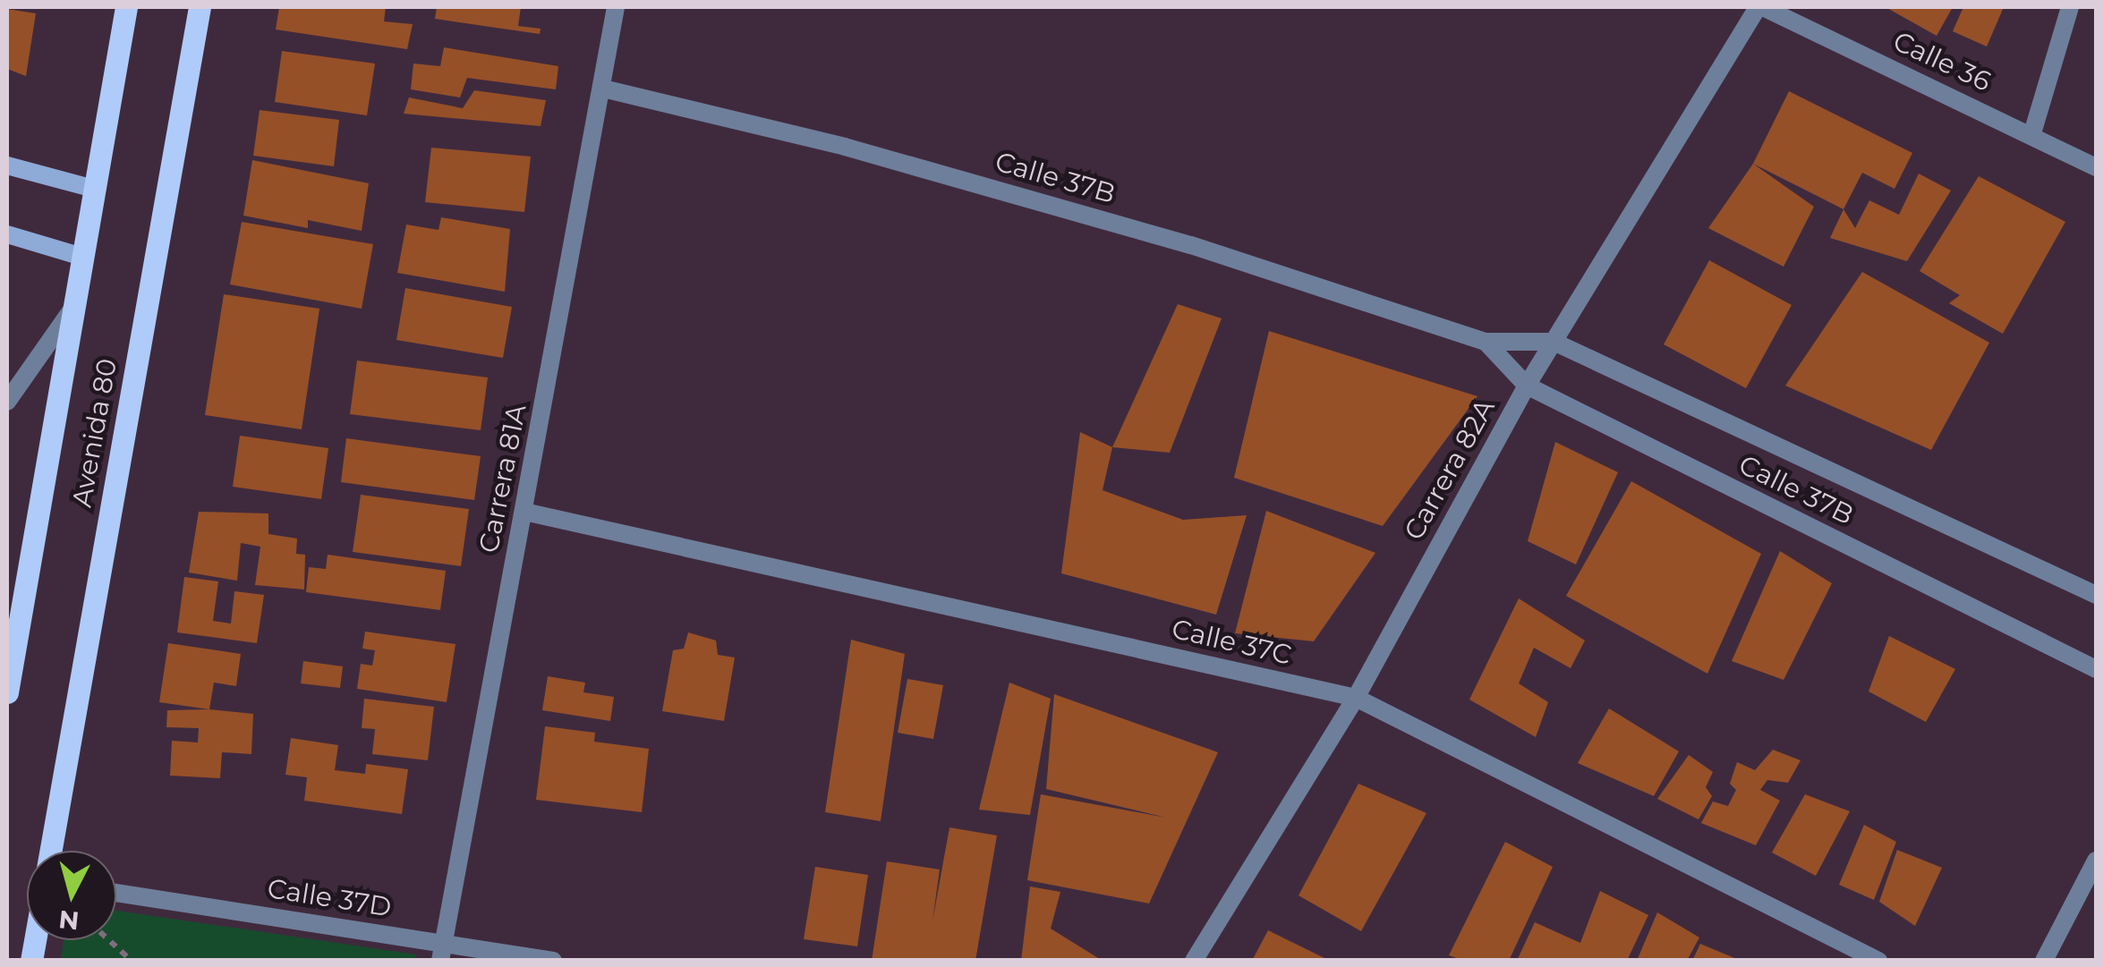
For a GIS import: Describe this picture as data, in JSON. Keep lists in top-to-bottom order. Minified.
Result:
{"streets":{"main road":["Avenida 80"],"street":["Calle 36","Calle 37B","Carrera 82A","Carrera 81A","Calle 37C","Calle 37D"]},"crossings":[["Calle 36","Carrera 82A"],["Calle 37B","Carrera 82A"],["Calle 37B","Carrera 81A"],["Carrera 82A","Calle 37C"],["Carrera 81A","Calle 37C"],["Carrera 81A","Calle 37D"]],"north":"bottom"}
